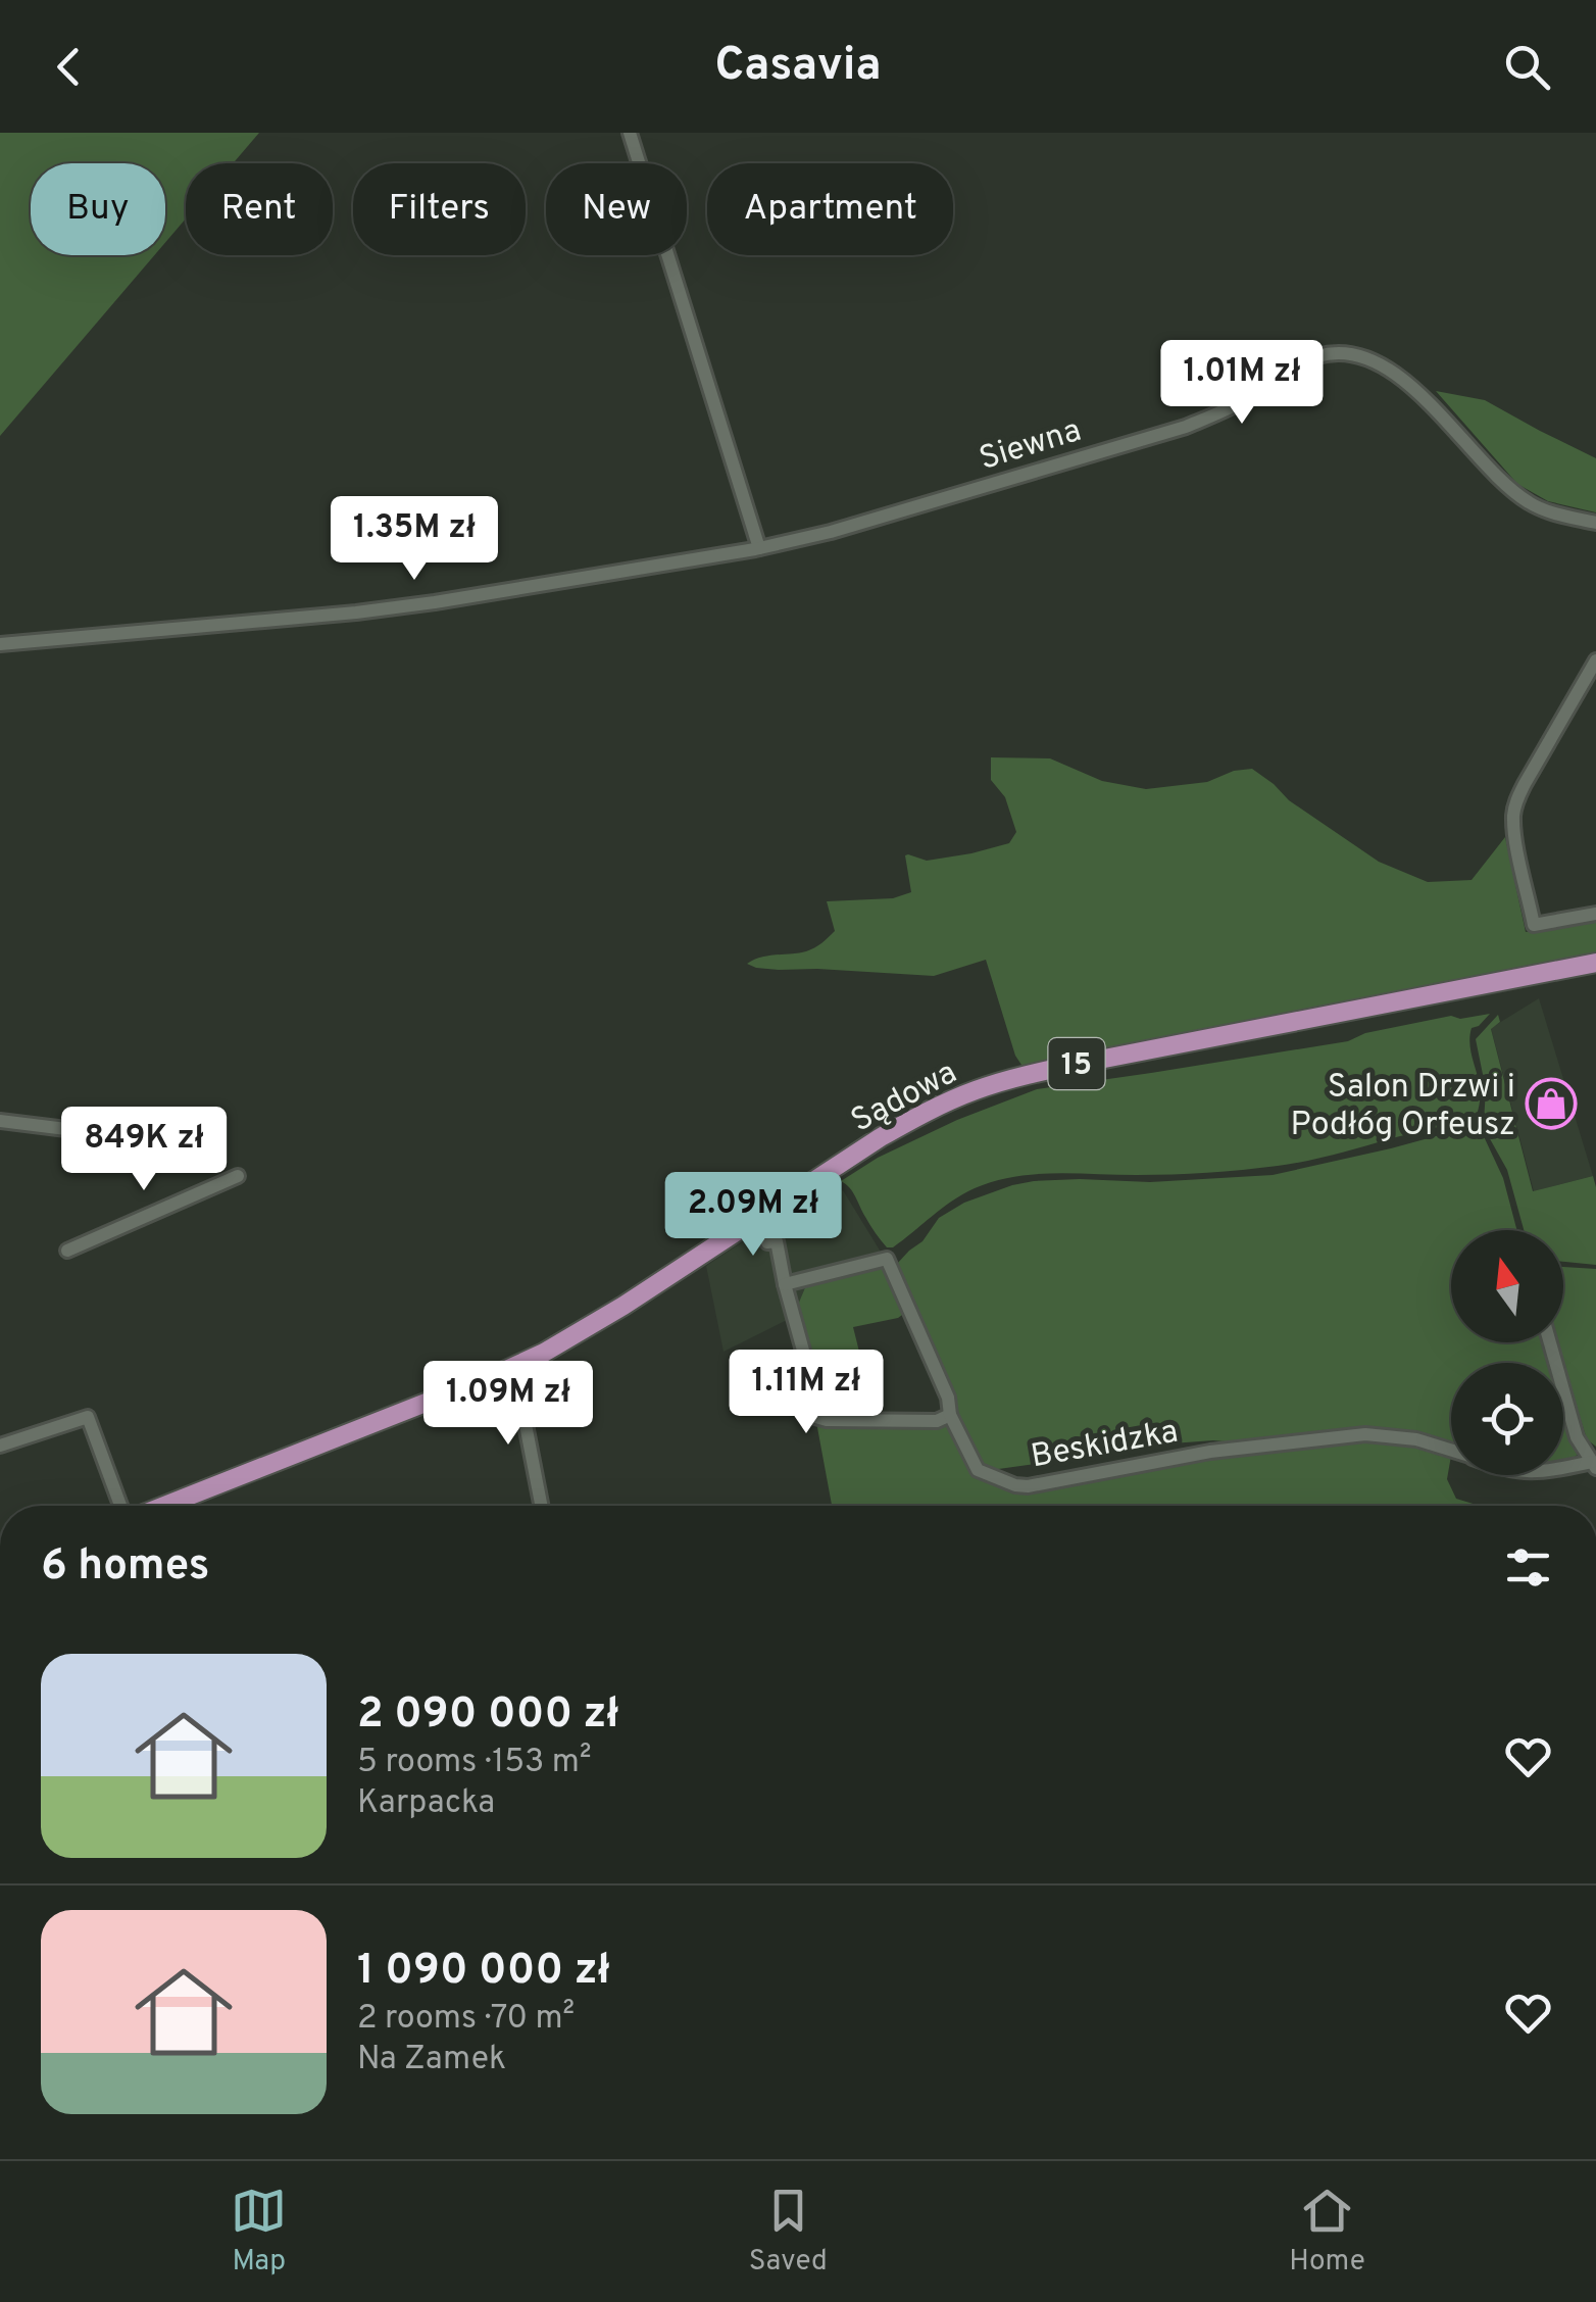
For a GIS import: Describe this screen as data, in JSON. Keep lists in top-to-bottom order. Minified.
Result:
{"streets":{"main road":["15","Sądowa"],"street":["Siewna","Beskidzka"]},"places":{"shop":["Salon Drzwi i Podłóg Orfeusz"]},"north":"top","page":{"header":"Casavia","chip":["Buy","Rent","Filters","New","Apartment"],"price":["1.01M zł","1.35M zł","849K zł","2.09M zł","1.11M zł","1.09M zł"],"heading":"6 homes","list":[{"name":"2 090 000 zł","note":"5 rooms · 153 m² · Karpacka"},{"name":"1 090 000 zł","note":"2 rooms · 70 m² · Na Zamek"}],"tabs":["Map","Saved","Home"]}}
